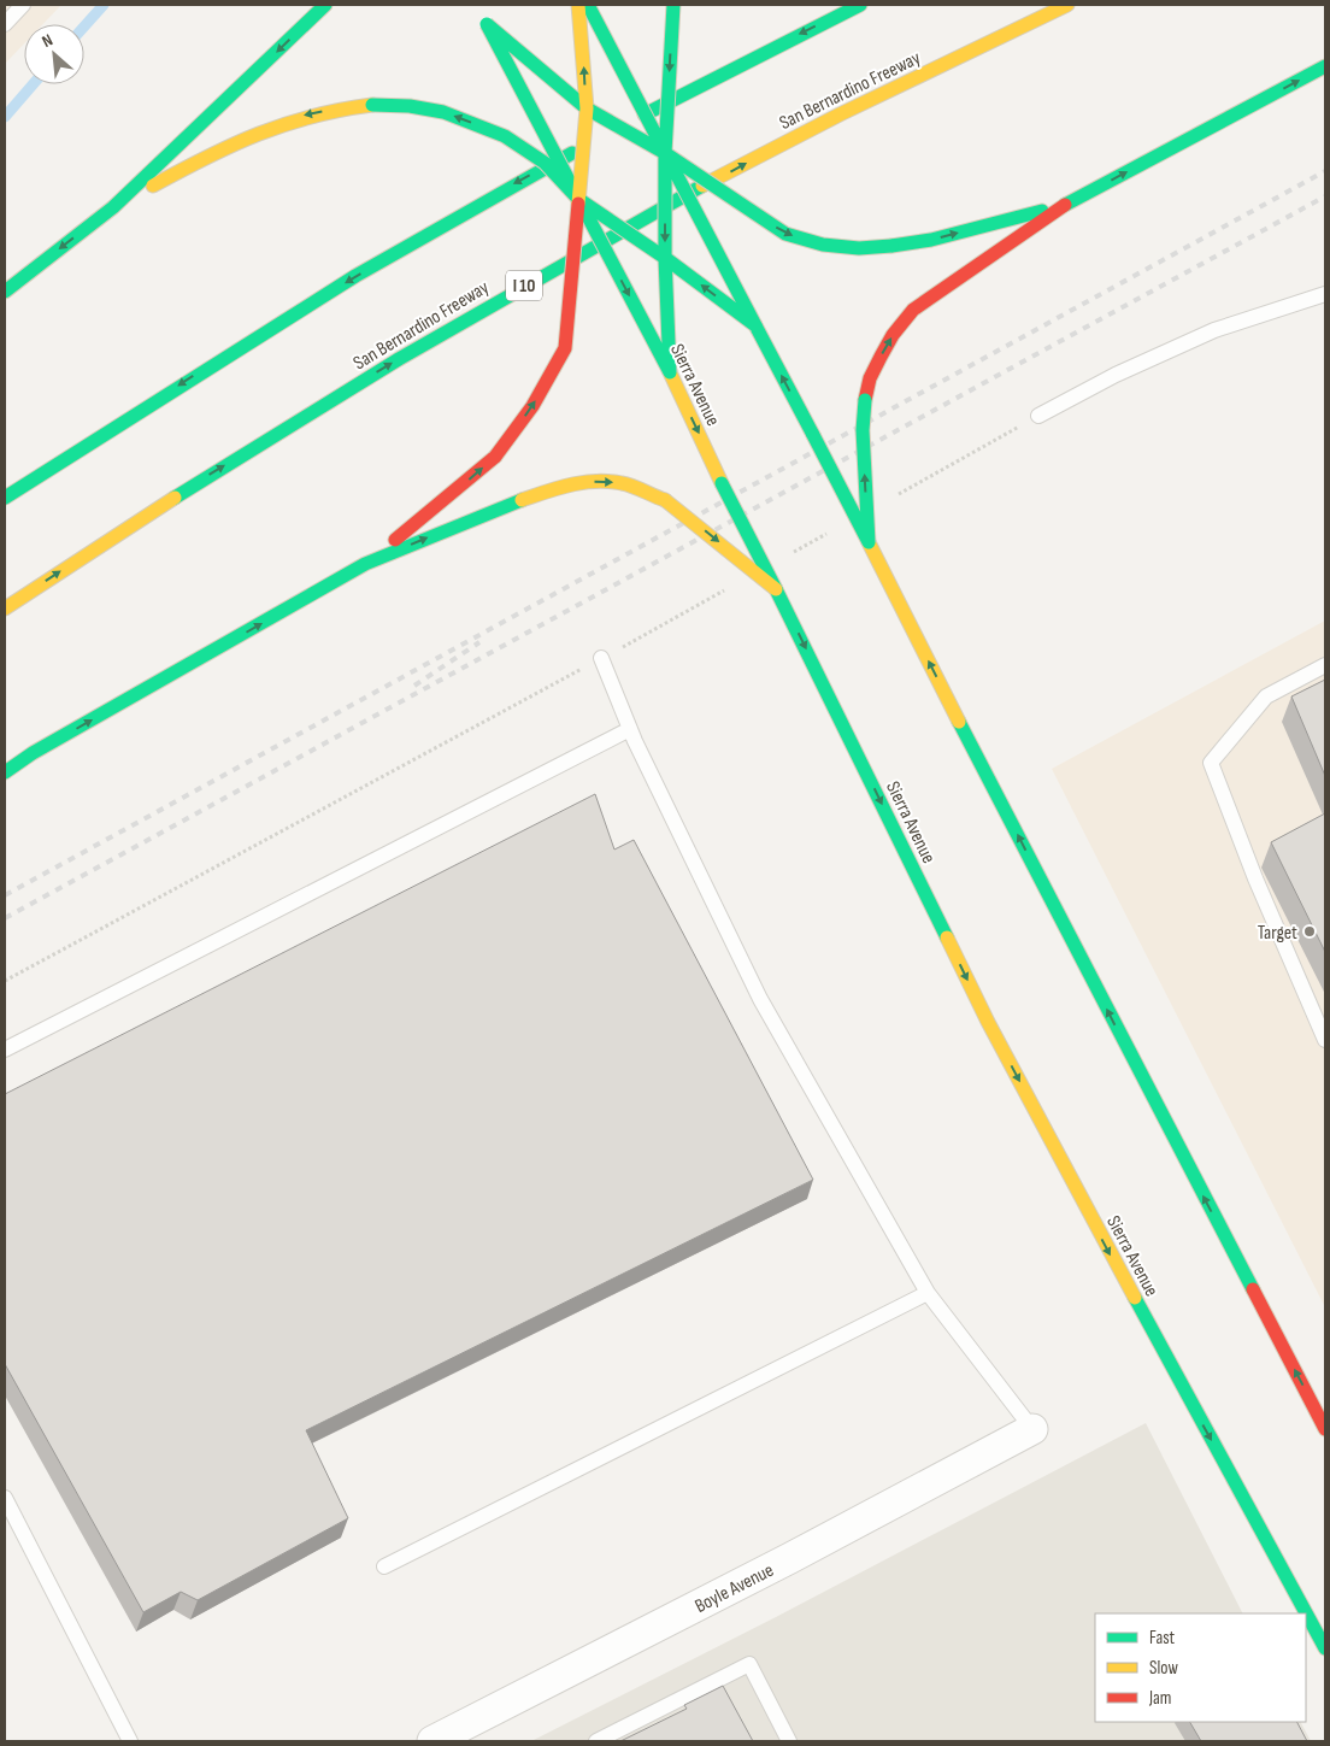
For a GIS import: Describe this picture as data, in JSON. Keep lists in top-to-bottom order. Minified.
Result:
{"streets":{"main road":["San Bernardino Freeway","I 10","Sierra Avenue"],"street":["Boyle Avenue"]},"places":["Target"],"legend":["Fast","Slow","Jam"],"north":"top left"}
